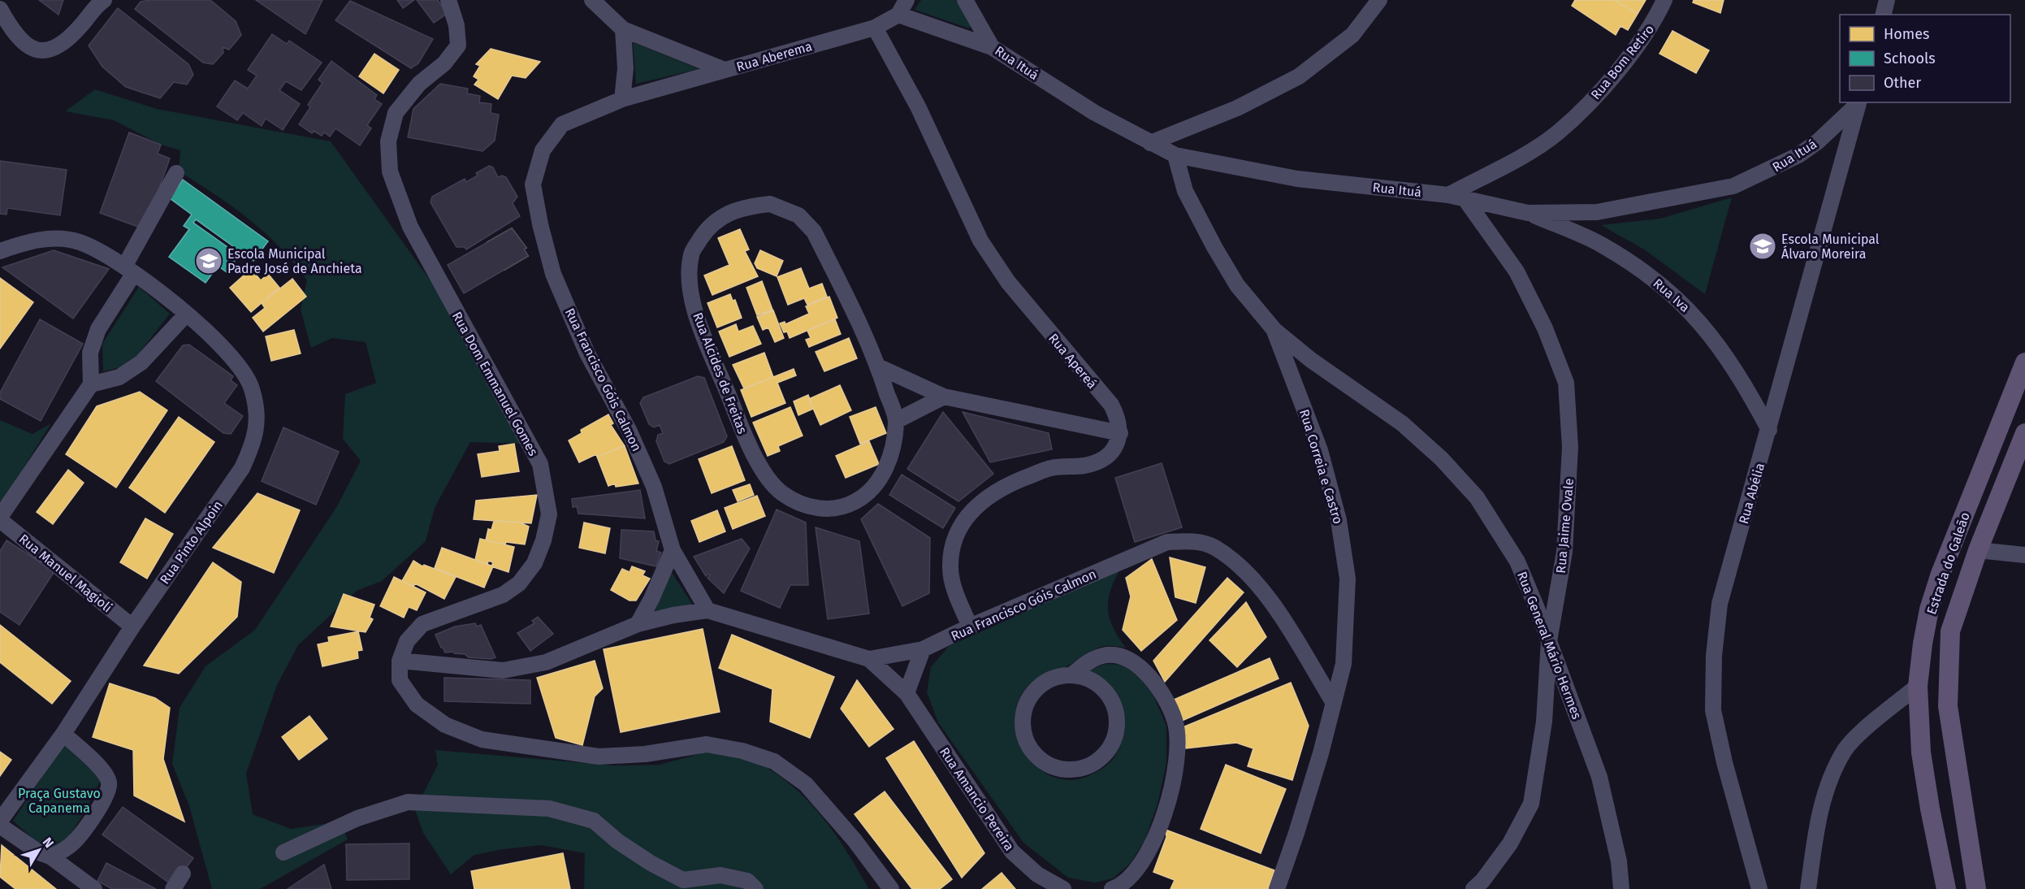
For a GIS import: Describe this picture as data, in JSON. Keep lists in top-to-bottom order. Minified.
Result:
{"streets":{"main road":["Estrada do Galeão"],"street":["Rua Aberema","Rua Bom Retiro","Rua Ituá","Rua Iva","Rua Apereá","Rua Alcides de Freitas","Rua Francisco Góis Calmon","Rua Dom Emmanuel Gomes","Rua Correia e Castro","Rua Abélia","Rua Jaime Ovale","Rua Pinto Alpoin","Rua Manuel Magioli","Rua General Mário Hermes","Rua Amancio Pereira"]},"crossings":[["Rua Aberema","Rua Apereá"],["Rua Aberema","Rua Francisco Góis Calmon"],["Rua Bom Retiro","Rua Ituá"],["Rua Ituá","Rua Iva"],["Rua Ituá","Rua Correia e Castro"],["Rua Ituá","Rua Abélia"],["Rua Ituá","Rua Jaime Ovale"],["Rua Iva","Rua Abélia"],["Rua Francisco Góis Calmon","Rua Correia e Castro"],["Rua Francisco Góis Calmon","Rua Amancio Pereira"],["Rua Correia e Castro","Rua General Mário Hermes"],["Rua Jaime Ovale","Rua General Mário Hermes"],["Rua Pinto Alpoin","Rua Manuel Magioli"]],"parks":["Praça Gustavo Capanema"],"places":{"school or university":["Escola Municipal Álvaro Moreira","Escola Municipal Padre José de Anchieta"]},"legend":["Homes","Schools","Other"],"north":"top right"}
